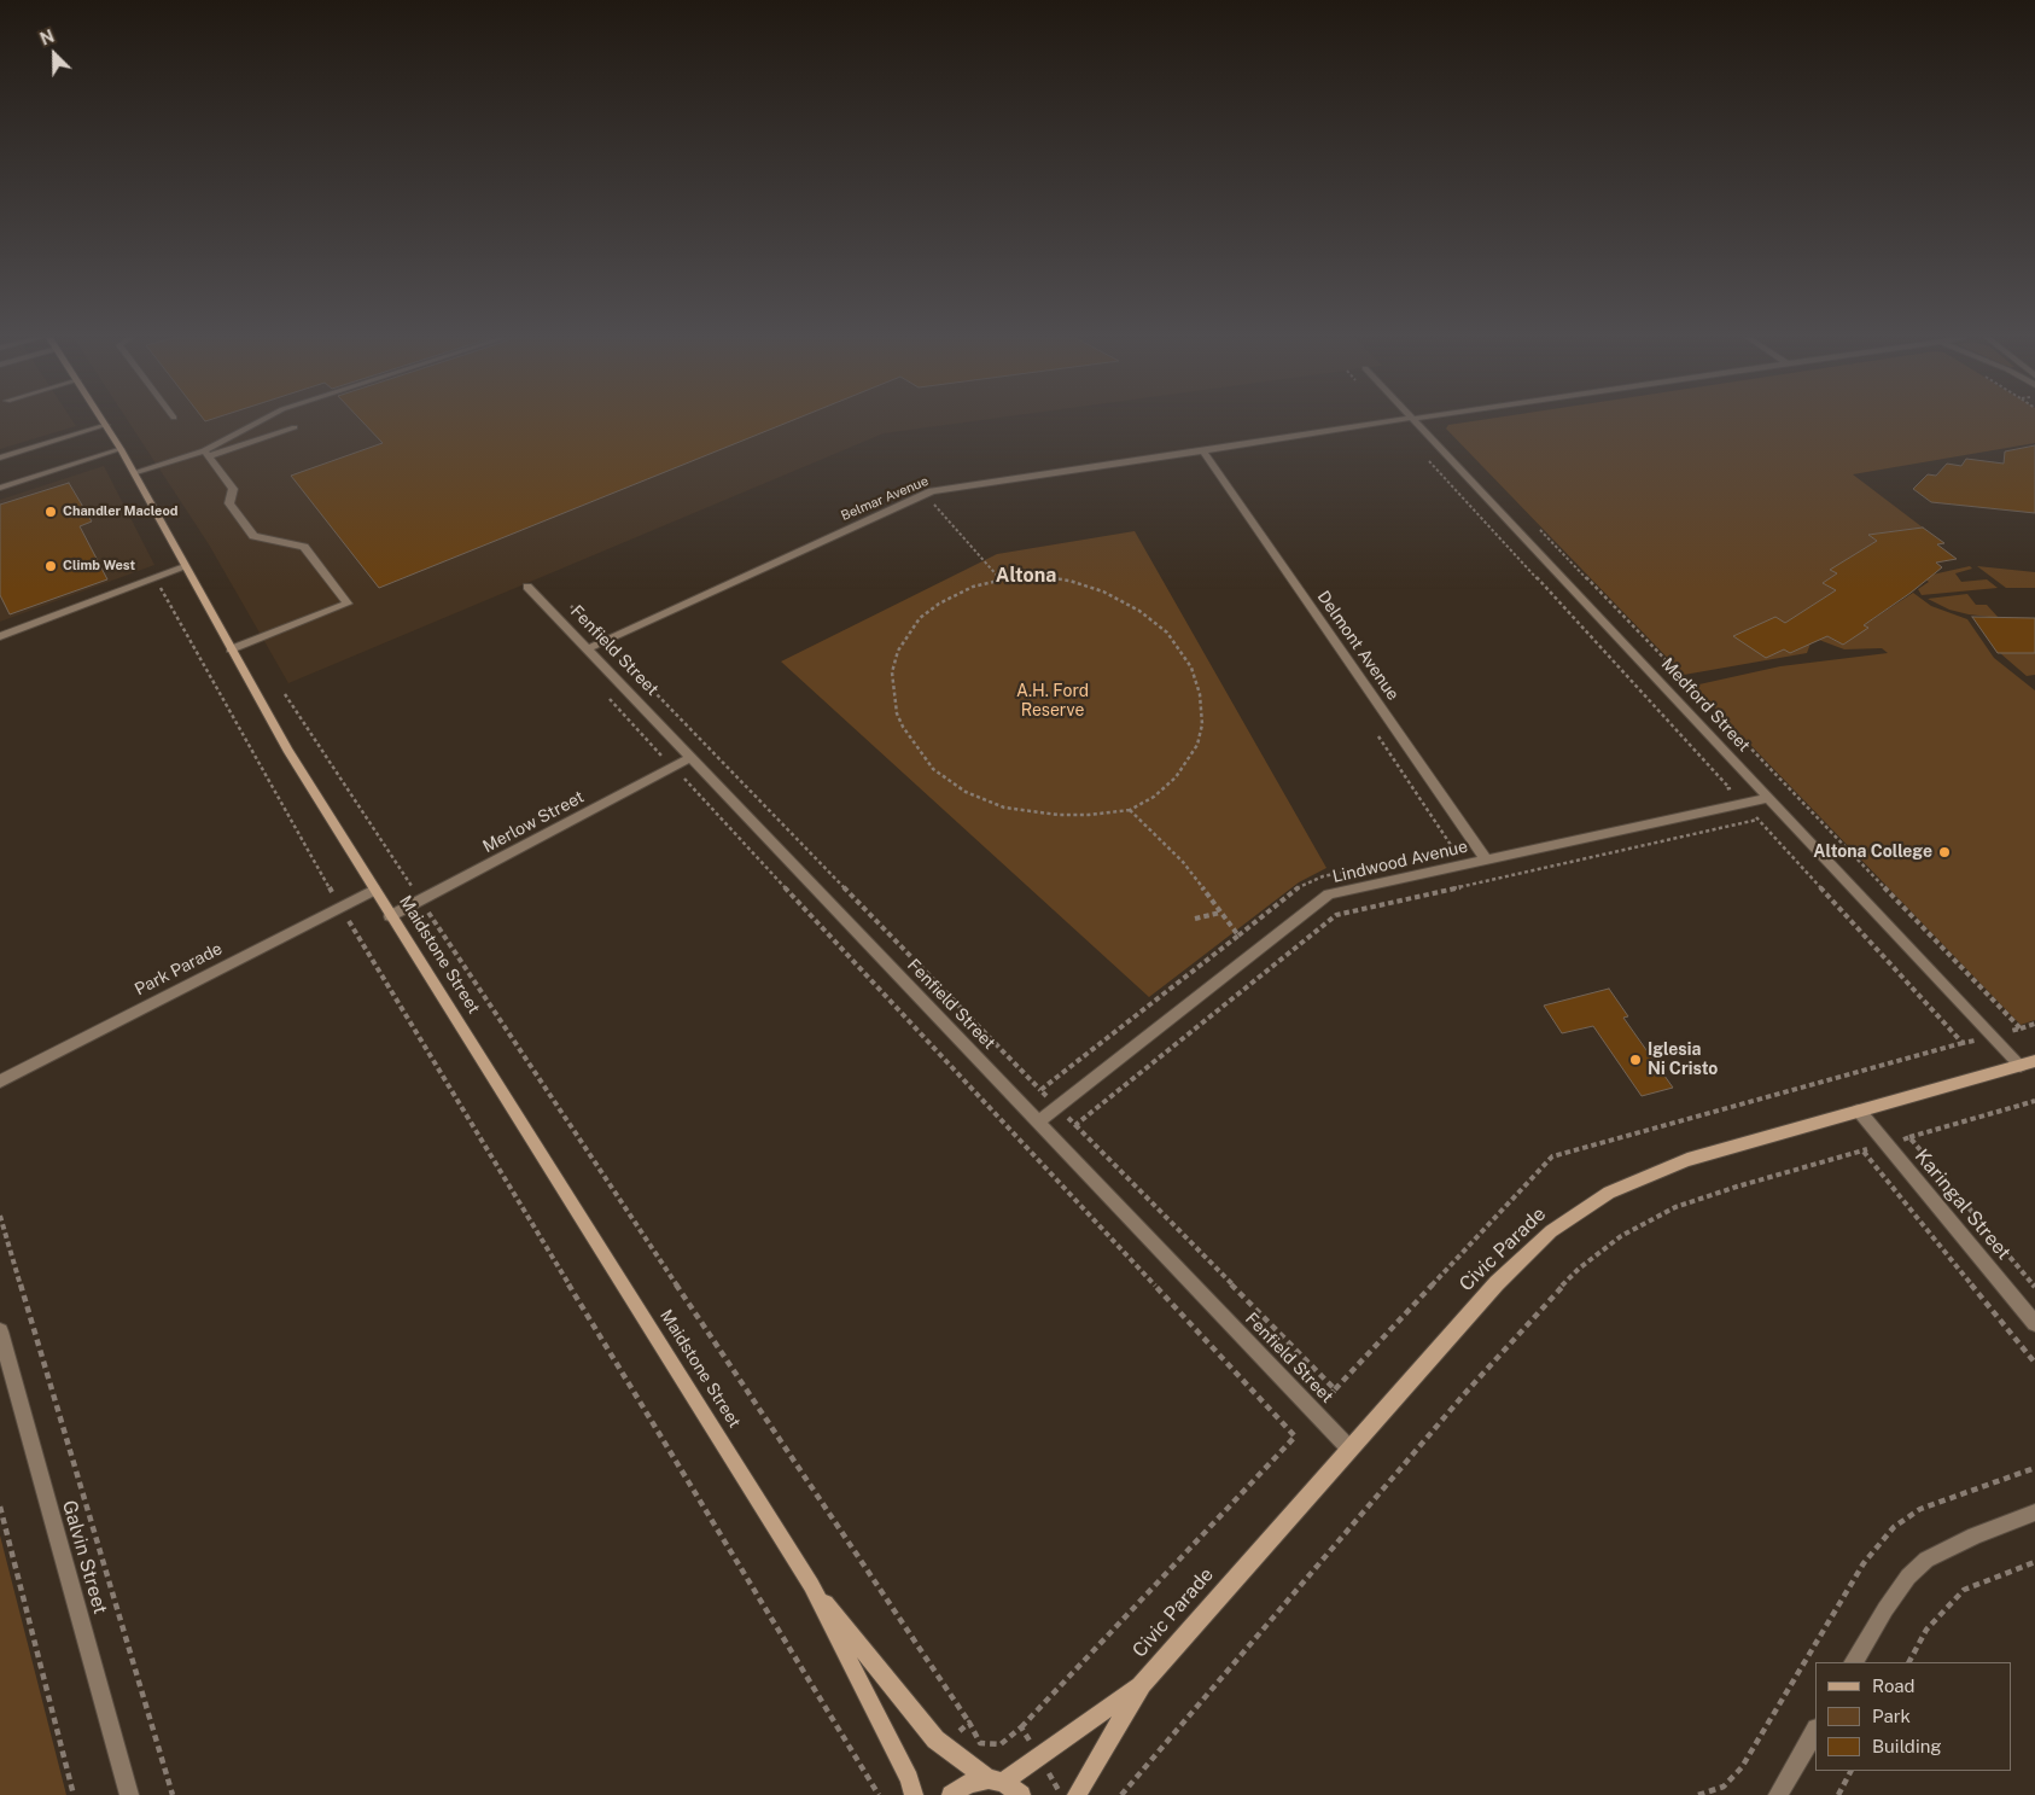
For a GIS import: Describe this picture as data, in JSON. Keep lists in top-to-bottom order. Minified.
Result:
{"streets":{"main road":["Maidstone Street","Civic Parade"],"street":["Belmar Avenue","Delmont Avenue","Fenfield Street","Medford Street","Merlow Street","Lindwood Avenue","Park Parade","Karingal Street","Galvin Street"]},"crossings":[["Belmar Avenue","Delmont Avenue"],["Belmar Avenue","Fenfield Street"],["Delmont Avenue","Lindwood Avenue"],["Fenfield Street","Merlow Street"],["Fenfield Street","Lindwood Avenue"],["Fenfield Street","Civic Parade"],["Medford Street","Lindwood Avenue"],["Medford Street","Civic Parade"],["Merlow Street","Maidstone Street"],["Maidstone Street","Park Parade"],["Maidstone Street","Civic Parade"],["Karingal Street","Civic Parade"]],"districts":["Altona"],"parks":["A.H. Ford Reserve"],"places":["Chandler Macleod","Climb West","Altona College","Iglesia Ni Cristo"],"legend":["Road","Park","Building"],"north":"top left"}
